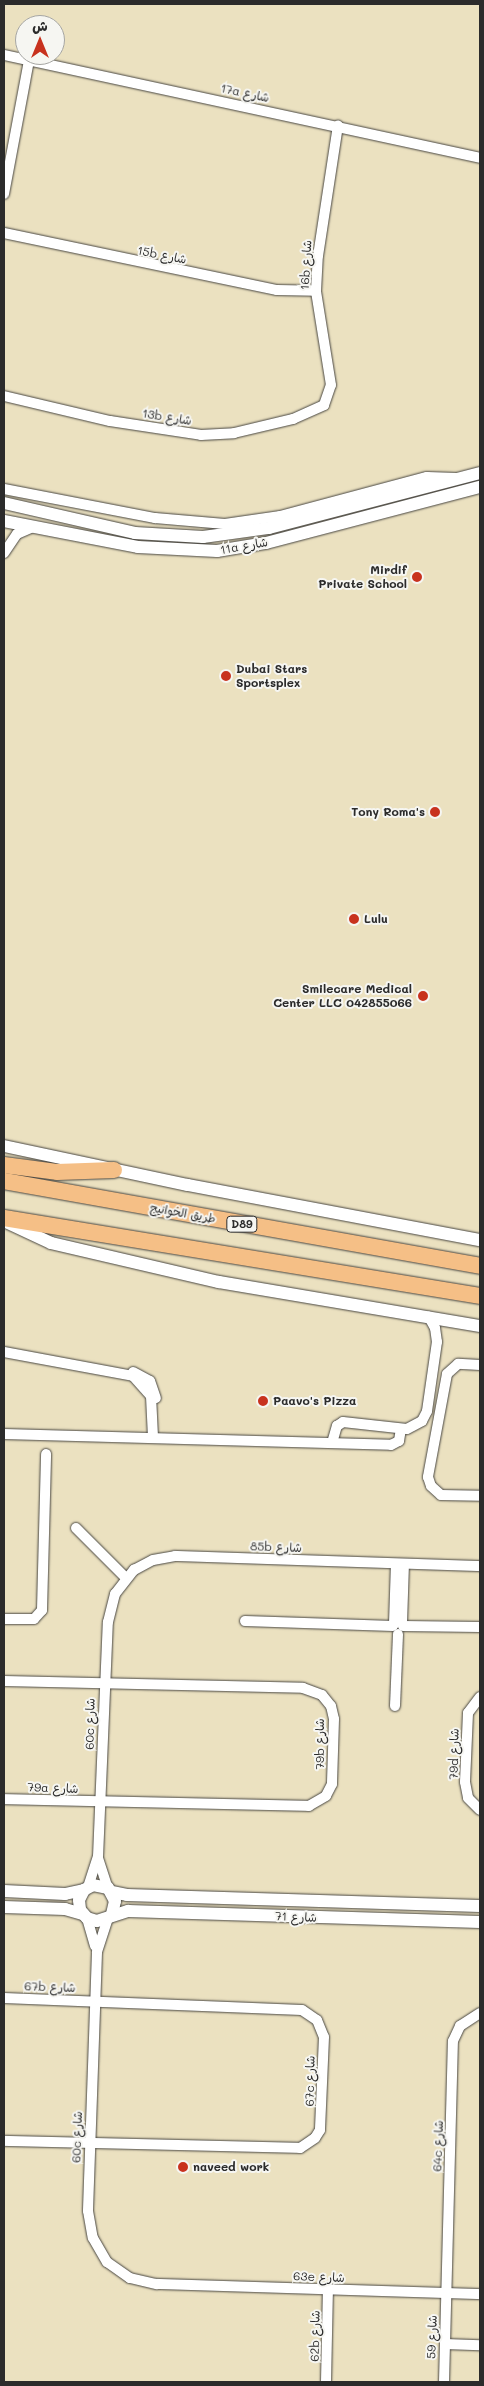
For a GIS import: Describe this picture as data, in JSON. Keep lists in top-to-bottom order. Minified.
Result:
{"streets":{"highway":["طريق الخوانيج","D89"],"street":["17a شارع","15b شارع","16b شارع","13b شارع","11a شارع","85b شارع","60c شارع","79b شارع","79d شارع","79a شارع","شارع 71","67b شارع","67c شارع","64c شارع","63e شارع","62b شارع","شارع 59"]},"crossings":[["17a شارع","16b شارع"],["15b شارع","16b شارع"],["16b شارع","13b شارع"],["85b شارع","60c شارع"],["60c شارع","79b شارع"],["60c شارع","79a شارع"],["60c شارع","شارع 71"],["60c شارع","67b شارع"],["60c شارع","67c شارع"],["60c شارع","63e شارع"],["79b شارع","79a شارع"],["67b شارع","67c شارع"],["64c شارع","63e شارع"],["64c شارع","شارع 59"],["63e شارع","62b شارع"],["63e شارع","شارع 59"]],"places":["Mirdif Private School","Dubai Stars Sportsplex","Tony Roma's","Lulu","Smilecare Medical Center LLC 042855066","Paavo's Pizza","naveed work"],"north":"top"}
